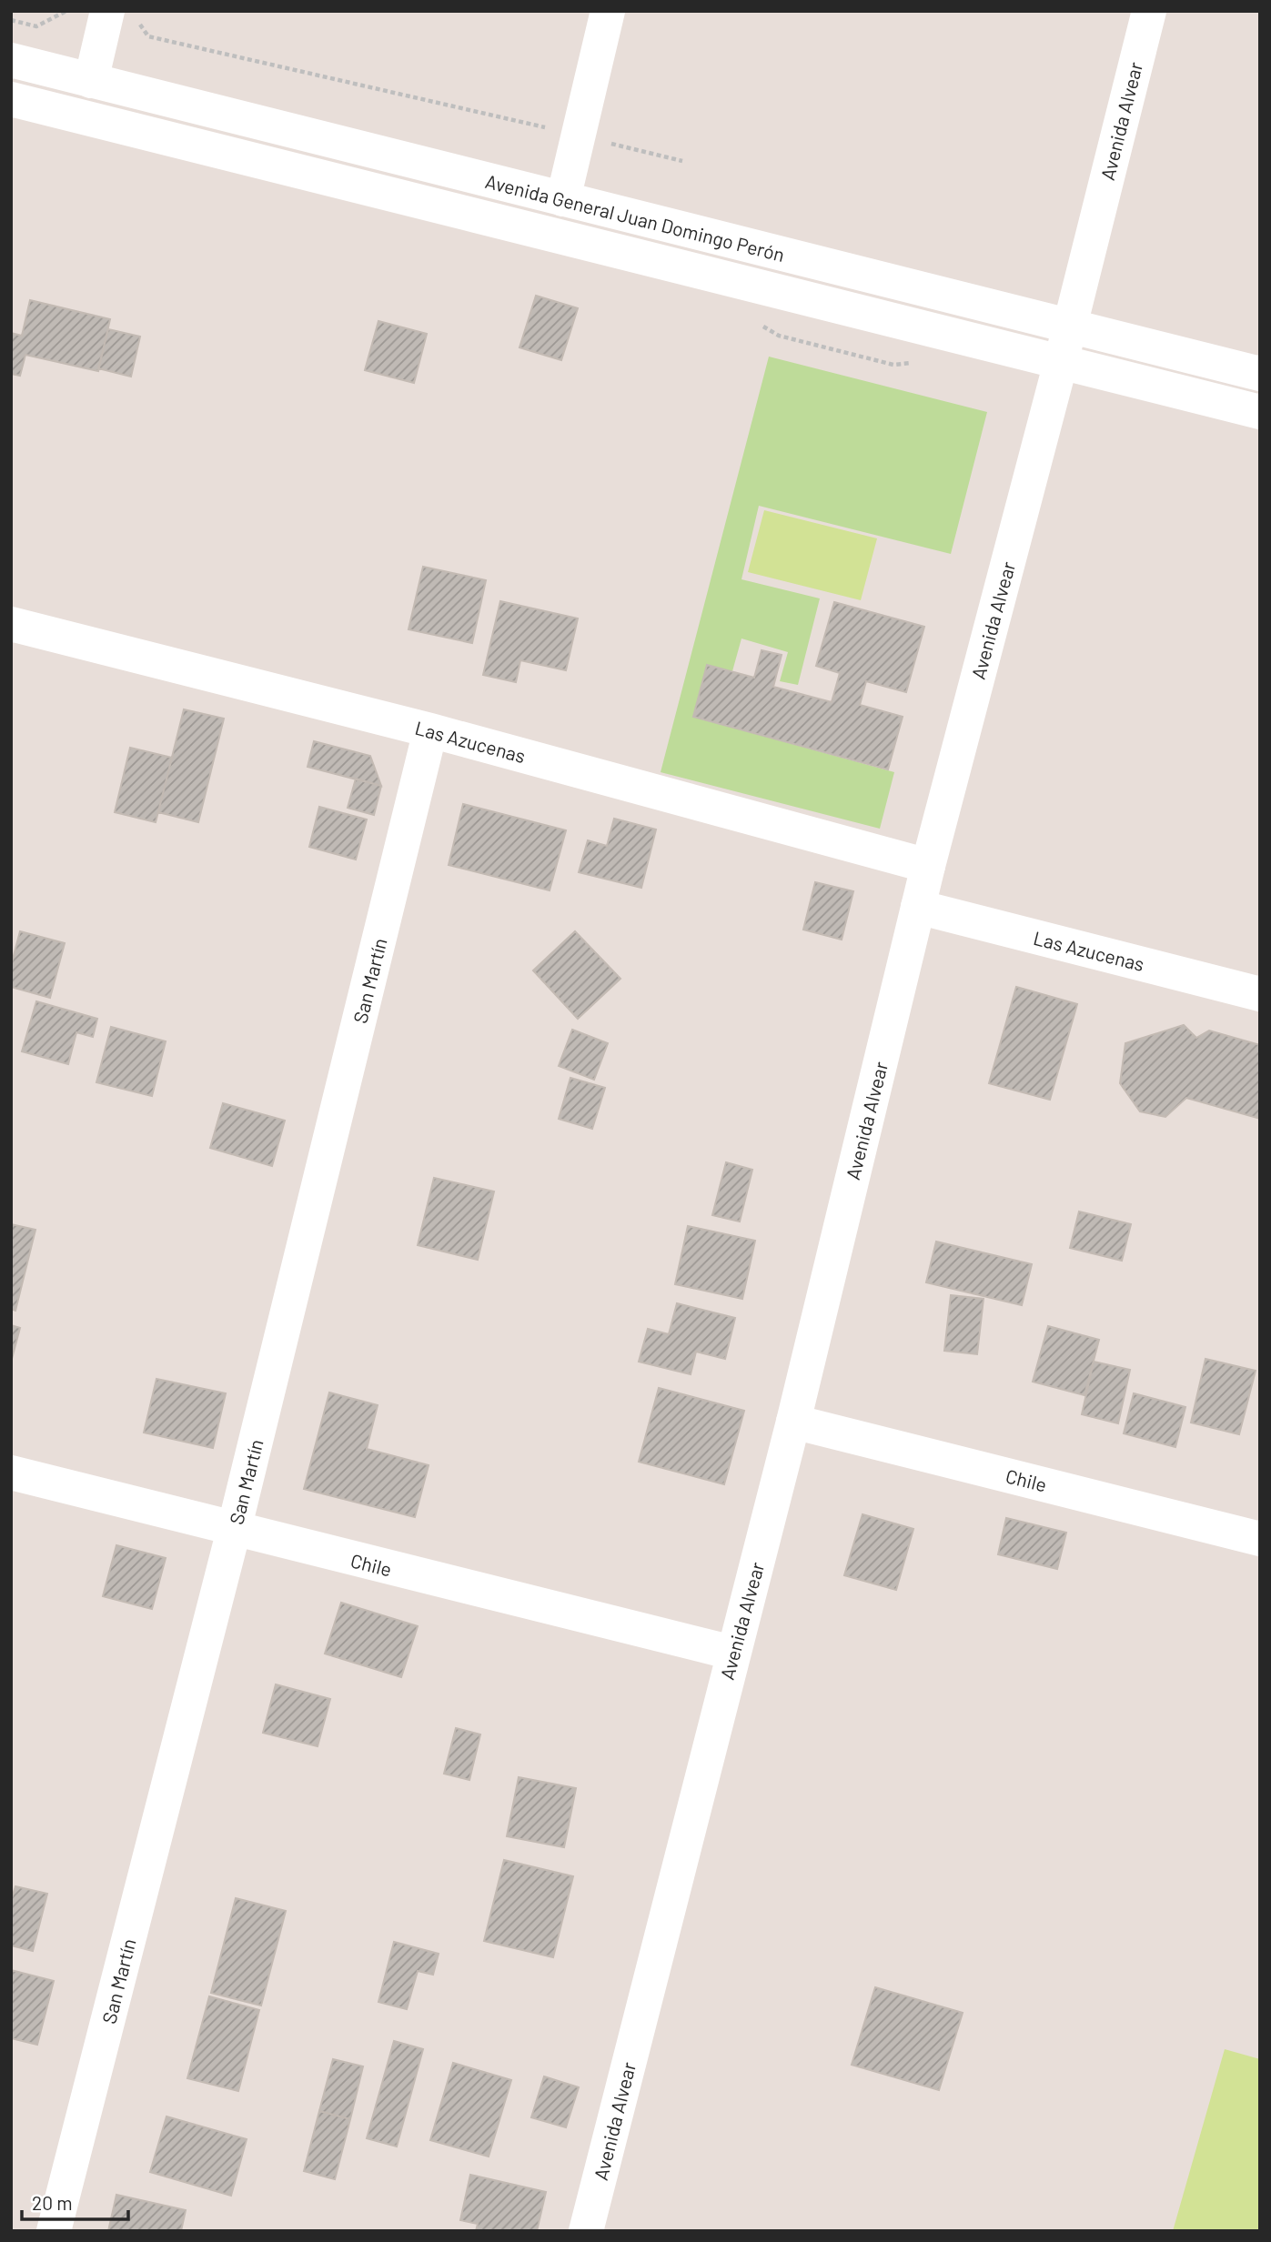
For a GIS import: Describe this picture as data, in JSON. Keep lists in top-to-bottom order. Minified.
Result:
{"streets":{"street":["Avenida Alvear","Avenida General Juan Domingo Perón","Las Azucenas","San Martín","Chile"]},"crossings":[["Avenida Alvear","Avenida General Juan Domingo Perón"],["Avenida Alvear","Las Azucenas"],["Avenida Alvear","Chile"],["Las Azucenas","San Martín"],["San Martín","Chile"]],"scale_bar":"20 m"}
